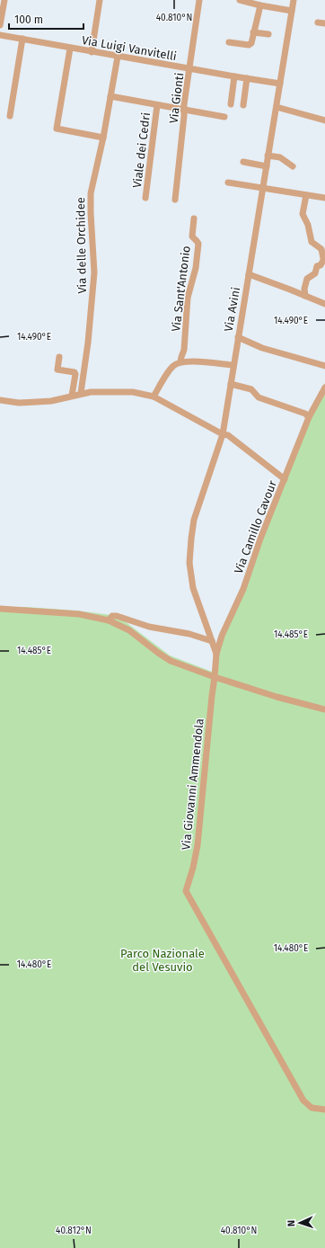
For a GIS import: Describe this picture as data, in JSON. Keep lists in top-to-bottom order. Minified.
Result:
{"streets":{"street":["Via Luigi Vanvitelli","Via Gionti","Viale dei Cedri","Via delle Orchidee","Via Sant'Antonio","Via Avini","Via Camillo Cavour","Via Giovanni Ammendola"]},"crossings":[["Via Luigi Vanvitelli","Via Gionti"],["Via Luigi Vanvitelli","Via delle Orchidee"],["Via Luigi Vanvitelli","Via Avini"],["Via Avini","Via Camillo Cavour"],["Via Camillo Cavour","Via Giovanni Ammendola"]],"parks":["Parco Nazionale del Vesuvio"],"scale_bar":"100 m","north":"left","coordinates":["40.810°N","14.490°E","14.485°E","14.480°E","40.812°N"]}
